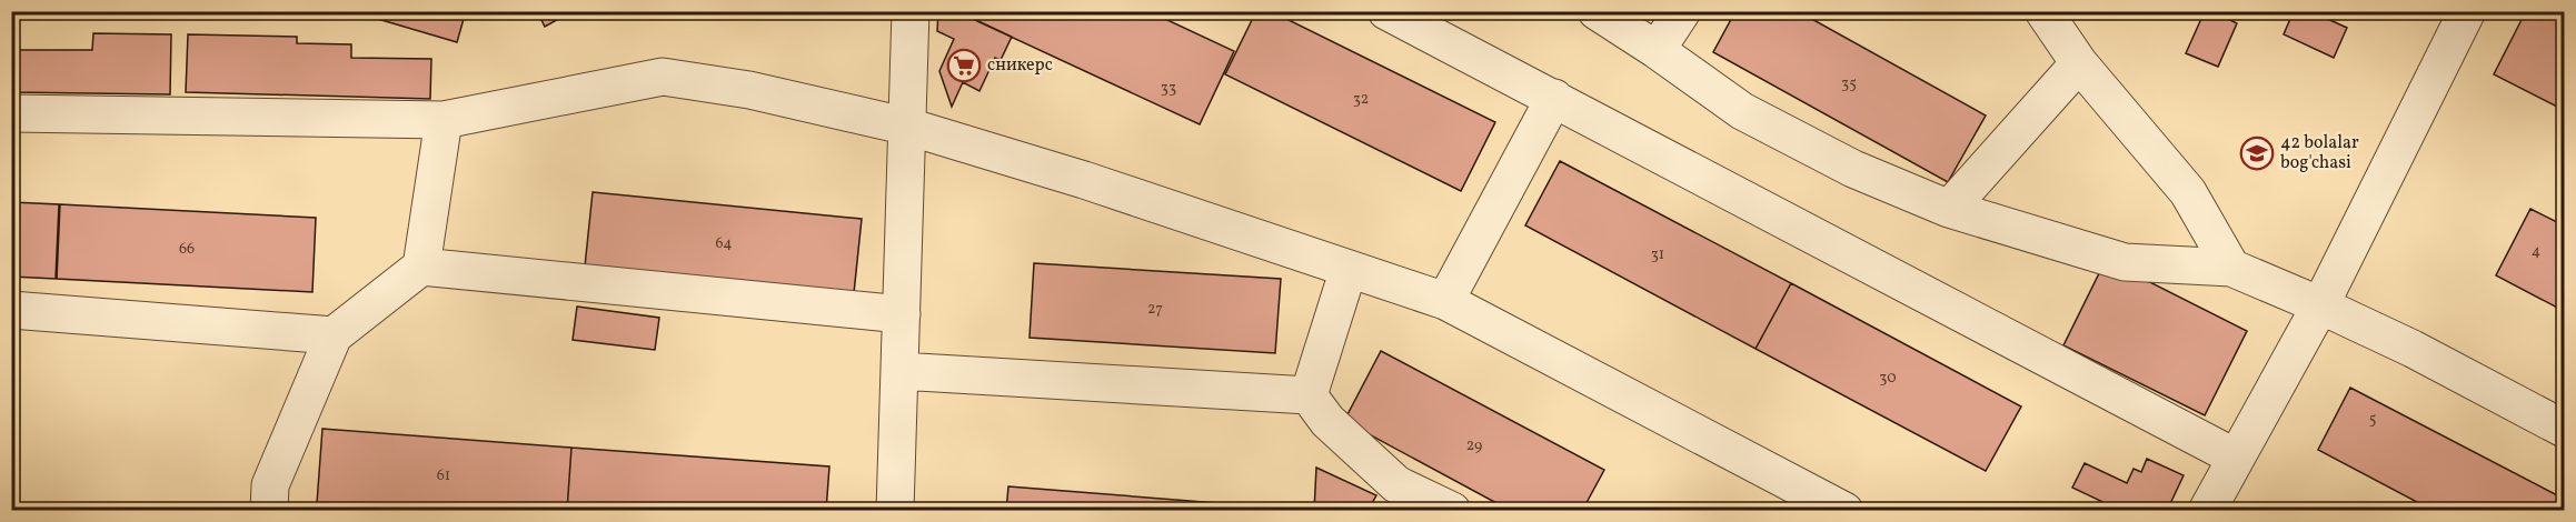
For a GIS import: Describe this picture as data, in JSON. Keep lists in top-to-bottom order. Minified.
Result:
{"places":{"supermarket":["сникерс"],"school or university":["42 bolalar bog'chasi"]},"house_numbers":["35","33","32","64","66","4","31","27","30","5","29","61"]}
